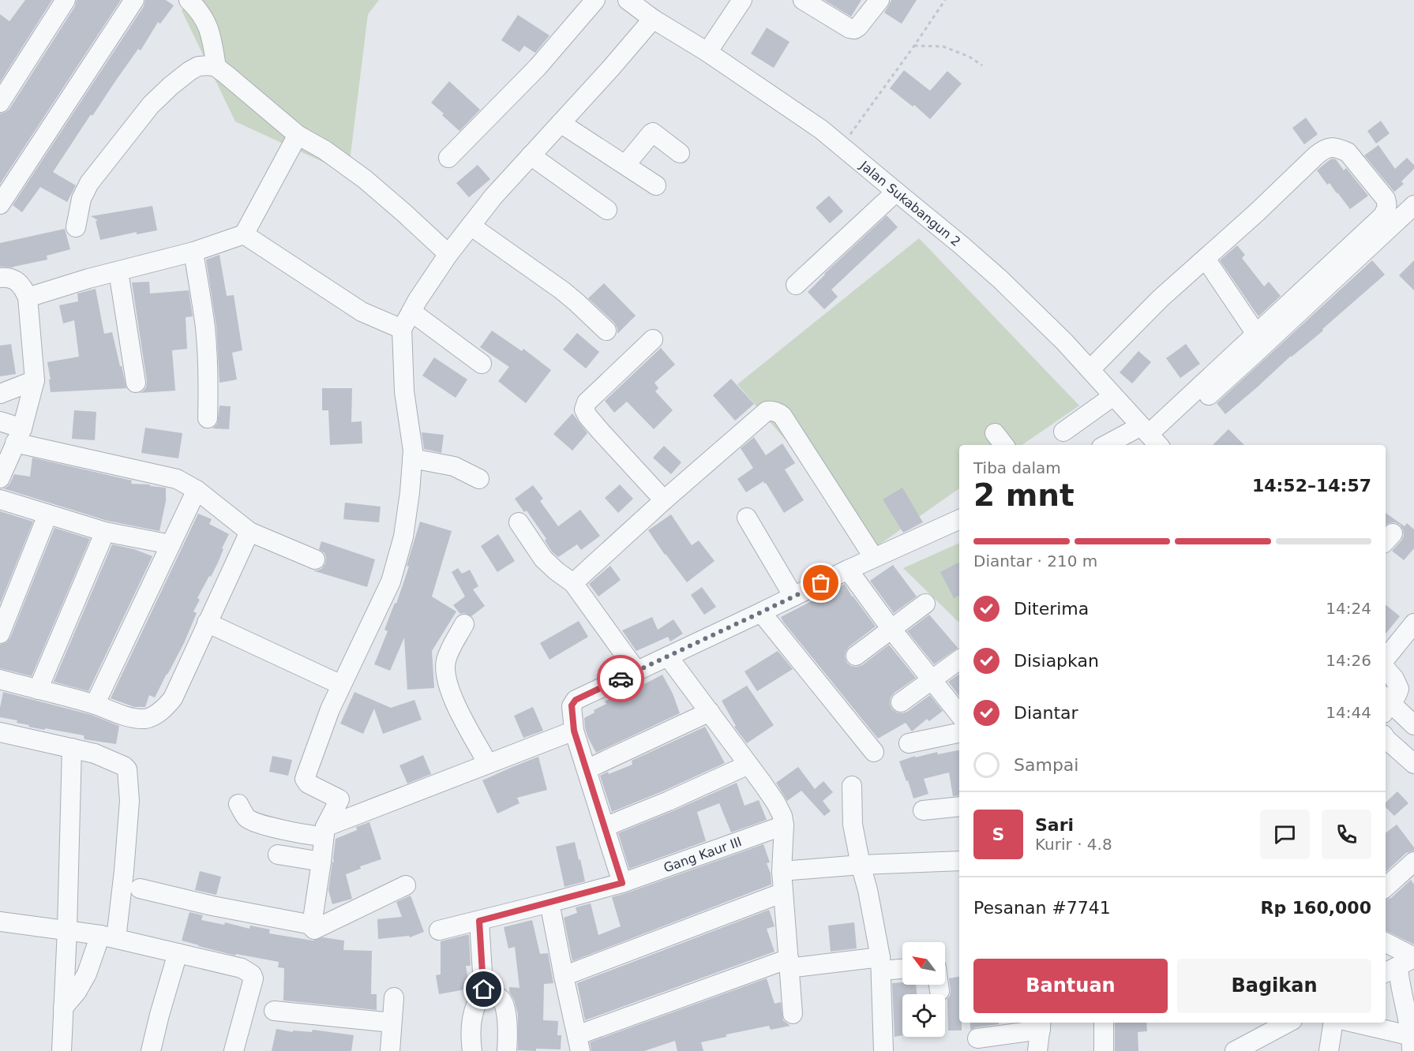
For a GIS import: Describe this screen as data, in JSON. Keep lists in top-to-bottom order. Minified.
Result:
{"streets":{"street":["Jalan Sukabangun 2","Gang Kaur III"]},"north":"top left","page":{"heading":["2 mnt","Tiba dalam","14:52–14:57"],"panel":["Sari","Kurir · 4.8","Pesanan #7741","Rp 160,000"],"bar":"Diantar · 210 m","list":[["Diterima","14:24"],["Disiapkan","14:26"],["Diantar","14:44"],"Sampai"],"round":"S","buttons":["Bantuan","Bagikan"]}}
